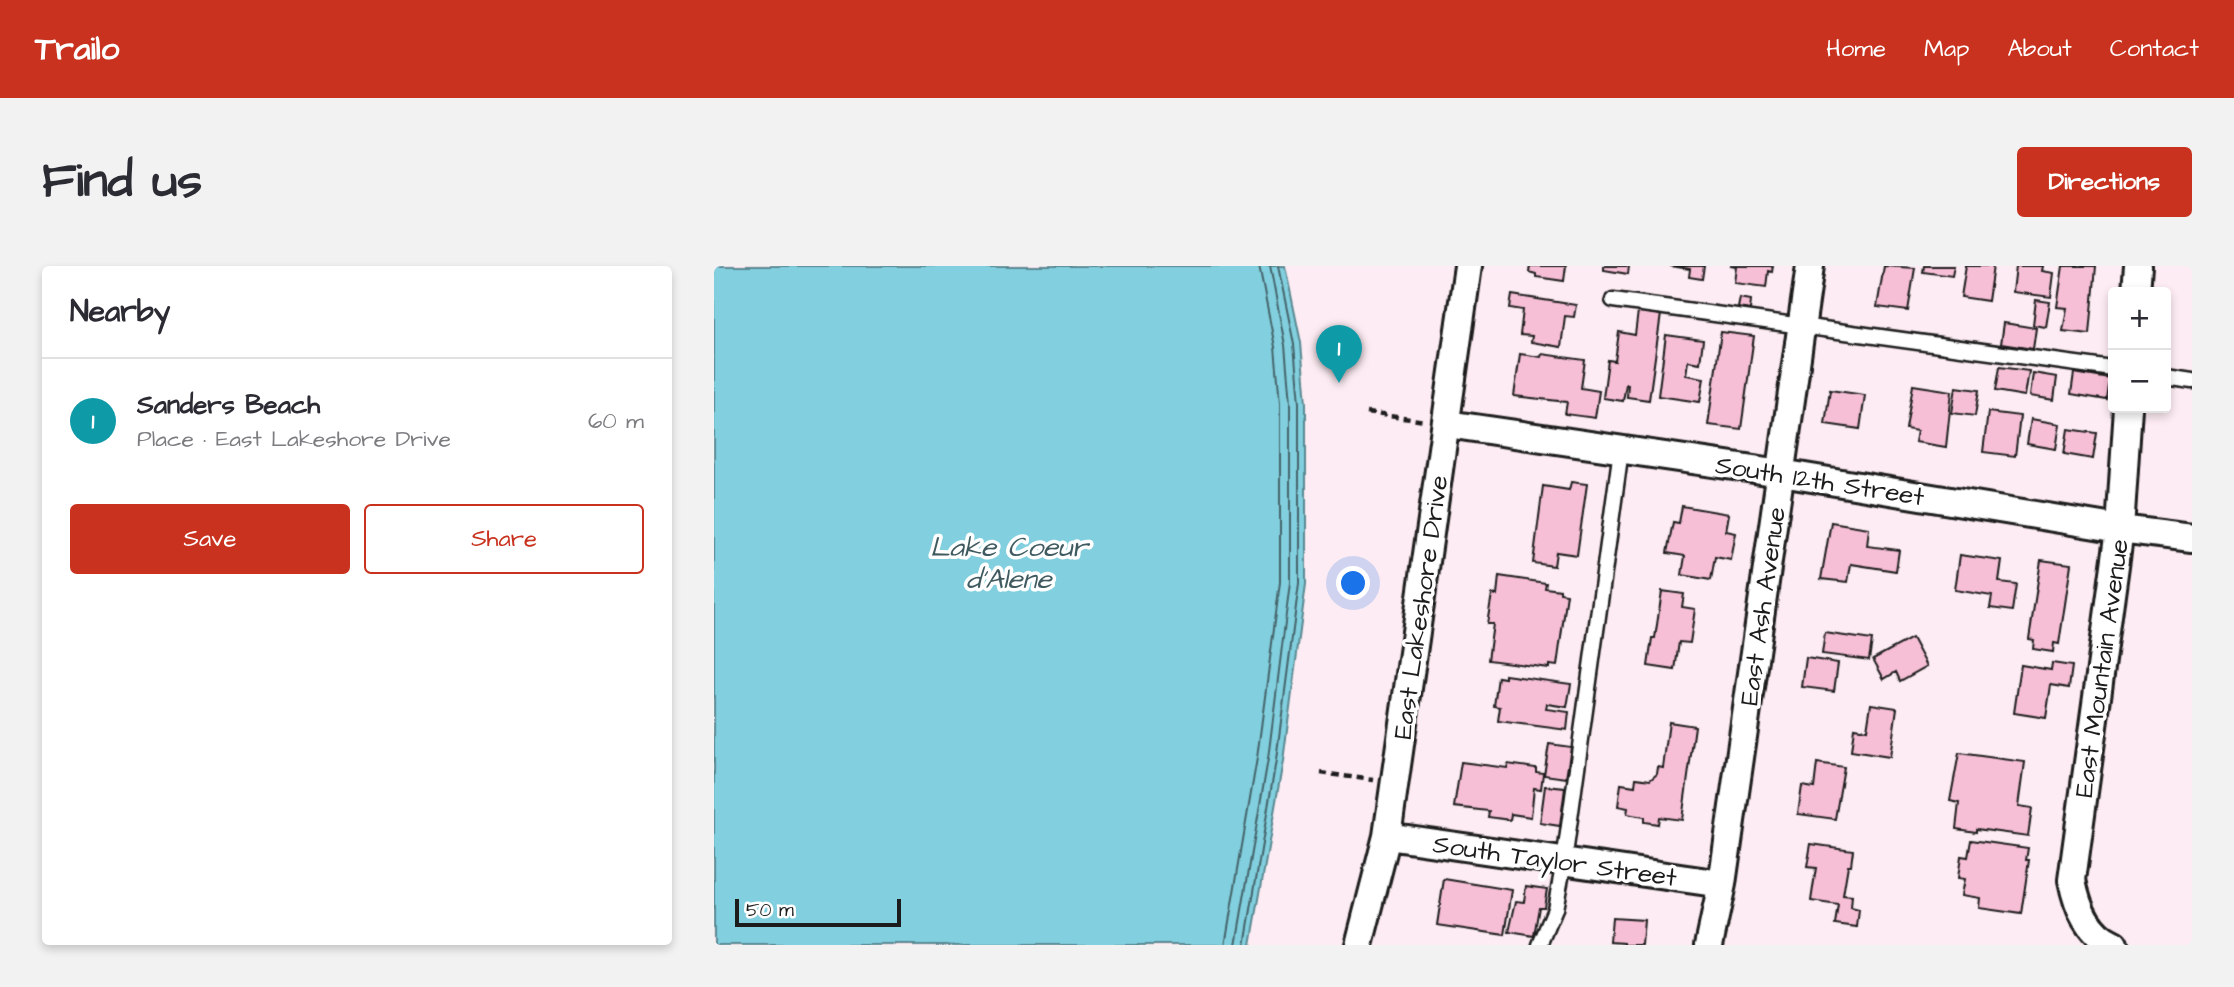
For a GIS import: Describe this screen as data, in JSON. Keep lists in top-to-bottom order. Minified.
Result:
{"streets":{"street":["South 12th Street","East Ash Avenue","East Lakeshore Drive","East Mountain Avenue","South Taylor Street"]},"crossings":[["South 12th Street","East Ash Avenue"],["South 12th Street","East Lakeshore Drive"],["South 12th Street","East Mountain Avenue"],["East Ash Avenue","South Taylor Street"],["East Lakeshore Drive","South Taylor Street"]],"water":["Lake Coeur d'Alene"],"scale_bar":"50 m","page":{"header":"Trailo","nav":["Home","Map","About","Contact"],"buttons":["Directions",["Save","Share"]],"title":"Find us","heading":"Nearby","map_buttons":["+","−"],"pins":"1","list":[{"mark":"1","name":"Sanders Beach","note":"Place · East Lakeshore Drive","value":"60 m"}],"scale":"50 m"}}
